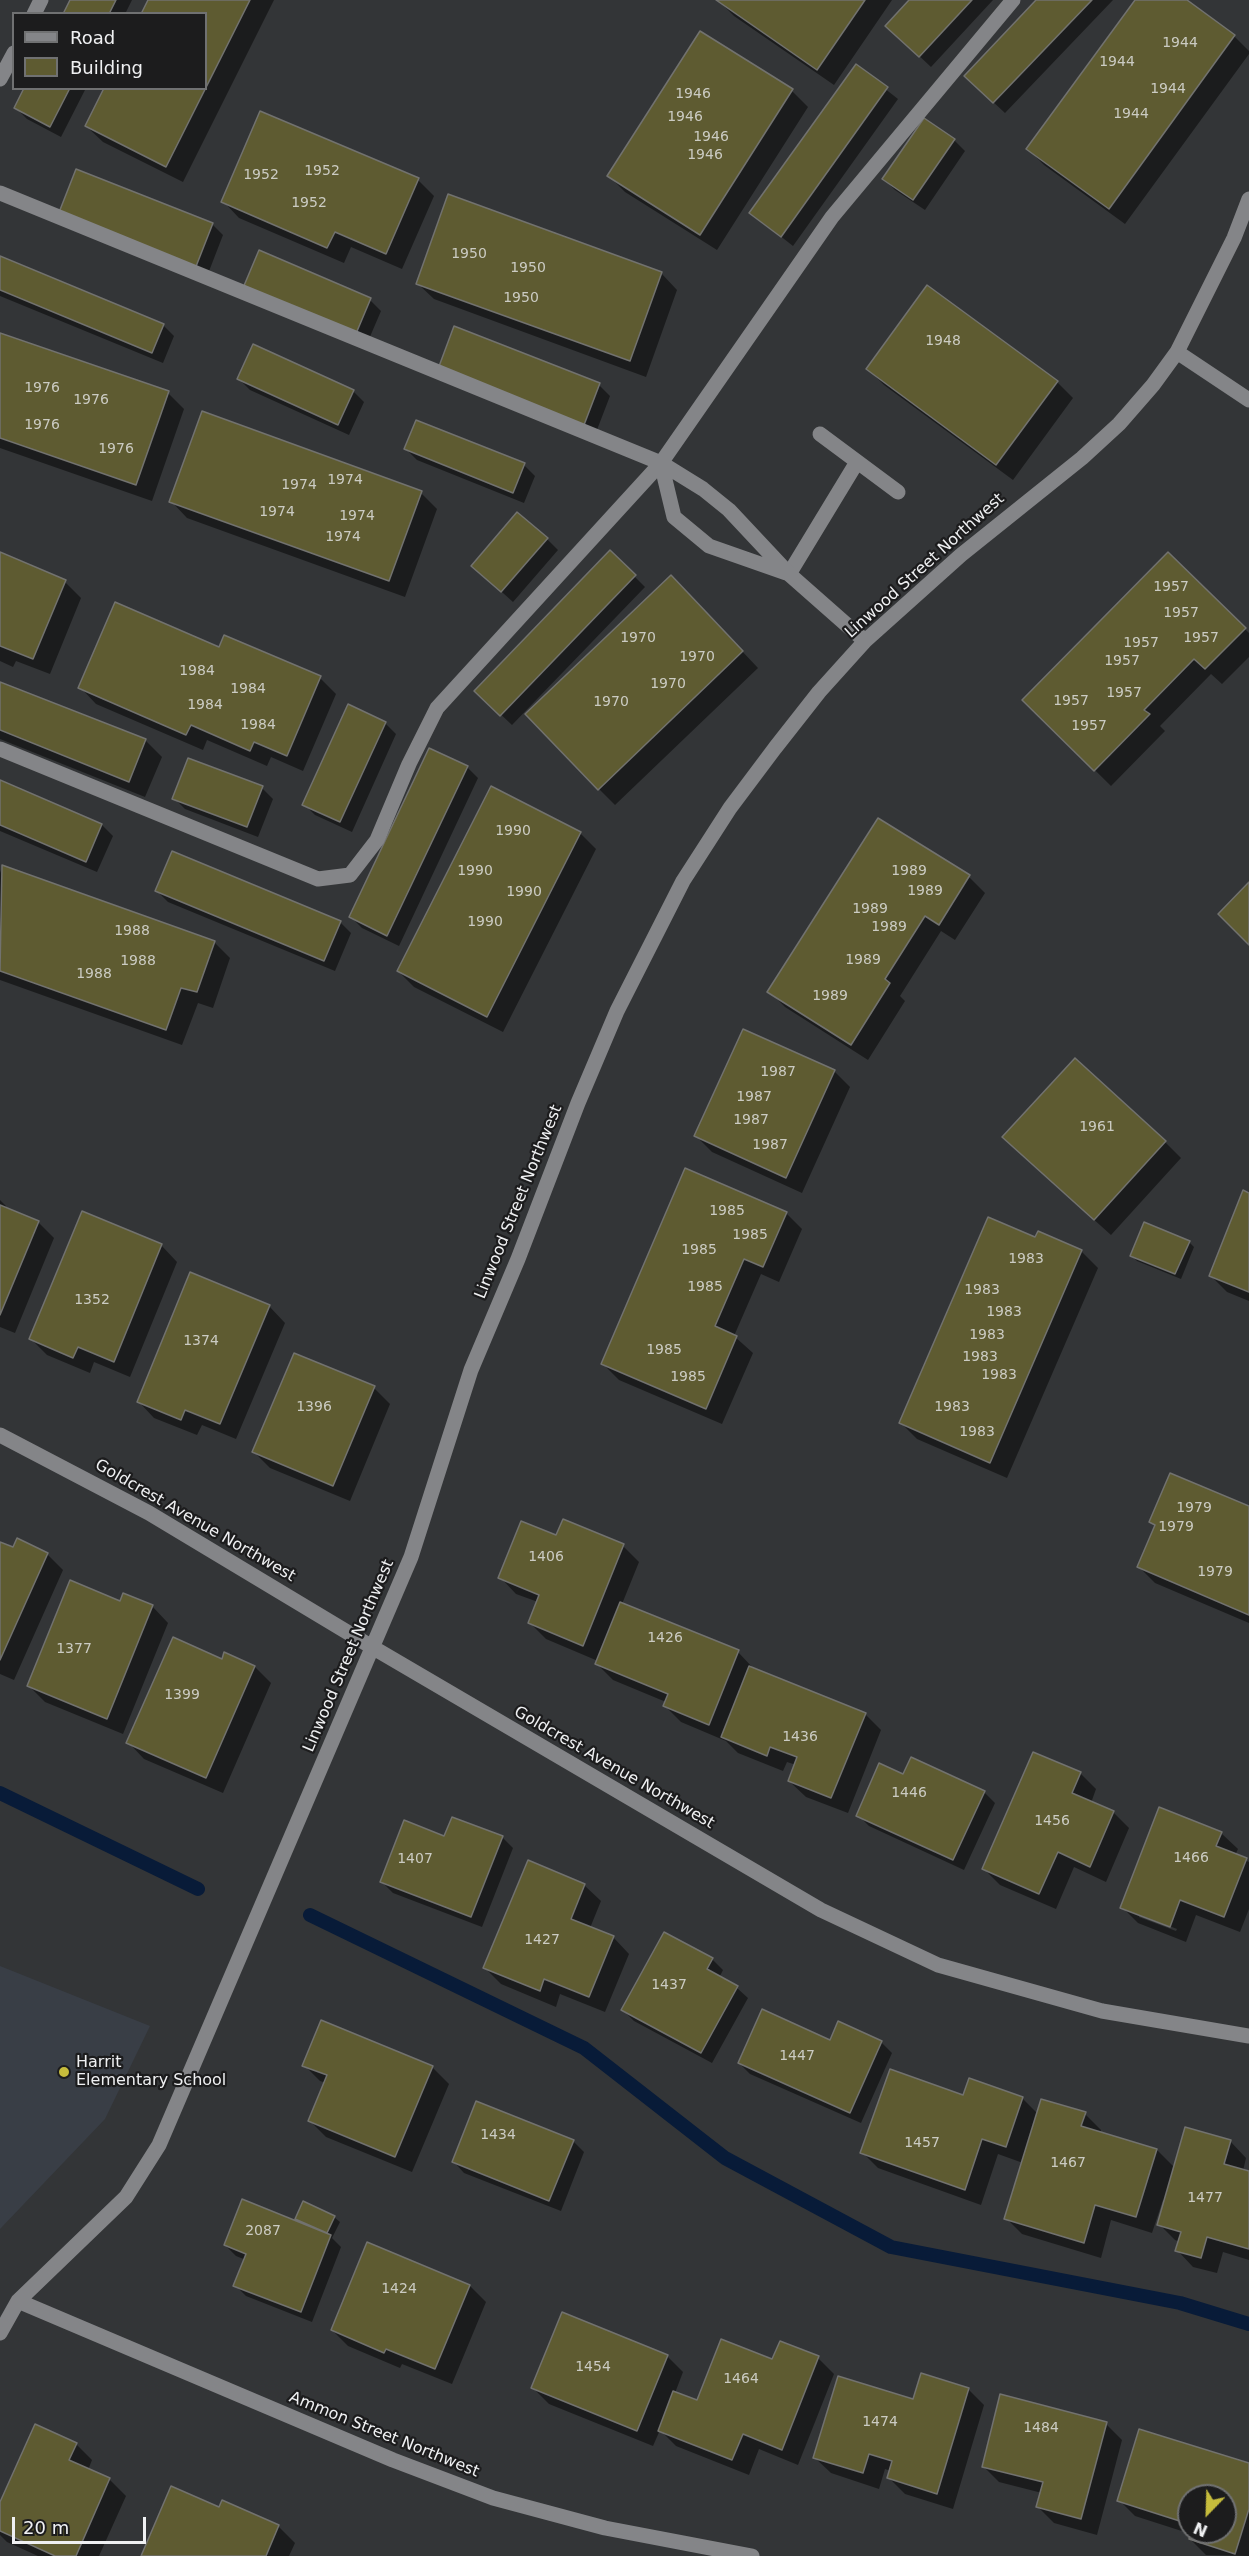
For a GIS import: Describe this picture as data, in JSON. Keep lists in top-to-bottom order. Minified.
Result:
{"streets":{"street":["Linwood Street Northwest","Goldcrest Avenue Northwest","Ammon Street Northwest"]},"crossings":[["Linwood Street Northwest","Goldcrest Avenue Northwest"],["Linwood Street Northwest","Ammon Street Northwest"]],"places":["Harrit Elementary School"],"house_numbers":["1944","1944","1944","1946","1944","1946","1946","1946","1952","1952","1952","1950","1950","1950","1948","1976","1976","1976","1976","1974","1974","1974","1974","1974","1957","1957","1970","1957","1957","1970","1957","1984","1970","1984","1957","1957","1970","1984","1984","1957","1990","1990","1989","1989","1990","1989","1990","1989","1988","1989","1988","1988","1989","1987","1987","1987","1961","1987","1985","1985","1985","1983","1985","1983","1352","1983","1983","1374","1985","1983","1983","1985","1396","1983","1983","1979","1979","1406","1979","1426","1377","1399","1436","1446","1456","1466","1407","1427","1437","1447","1434","1457","1467","1477","2087","1424","1454","1464","1474","1484"],"legend":["Road","Building"],"scale_bar":"20 m","north":"bottom left"}
